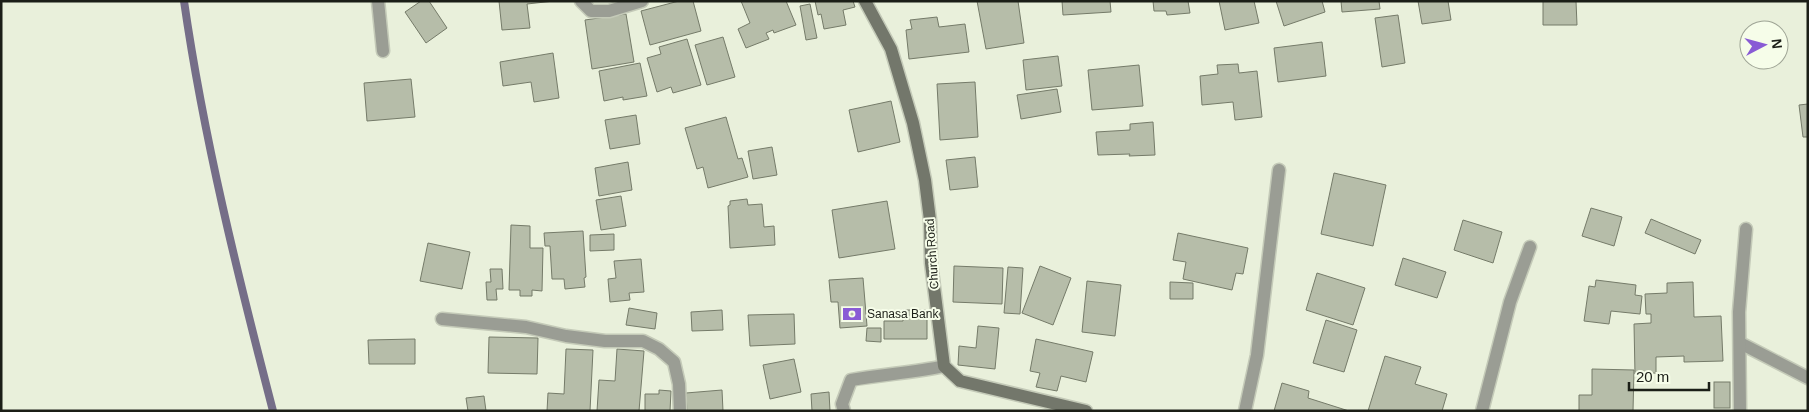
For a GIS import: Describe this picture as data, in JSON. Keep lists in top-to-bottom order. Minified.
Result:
{"streets":{"street":["Church Road"]},"places":{"bank":["Sanasa Bank"]},"scale_bar":"20 m","north":"right"}
